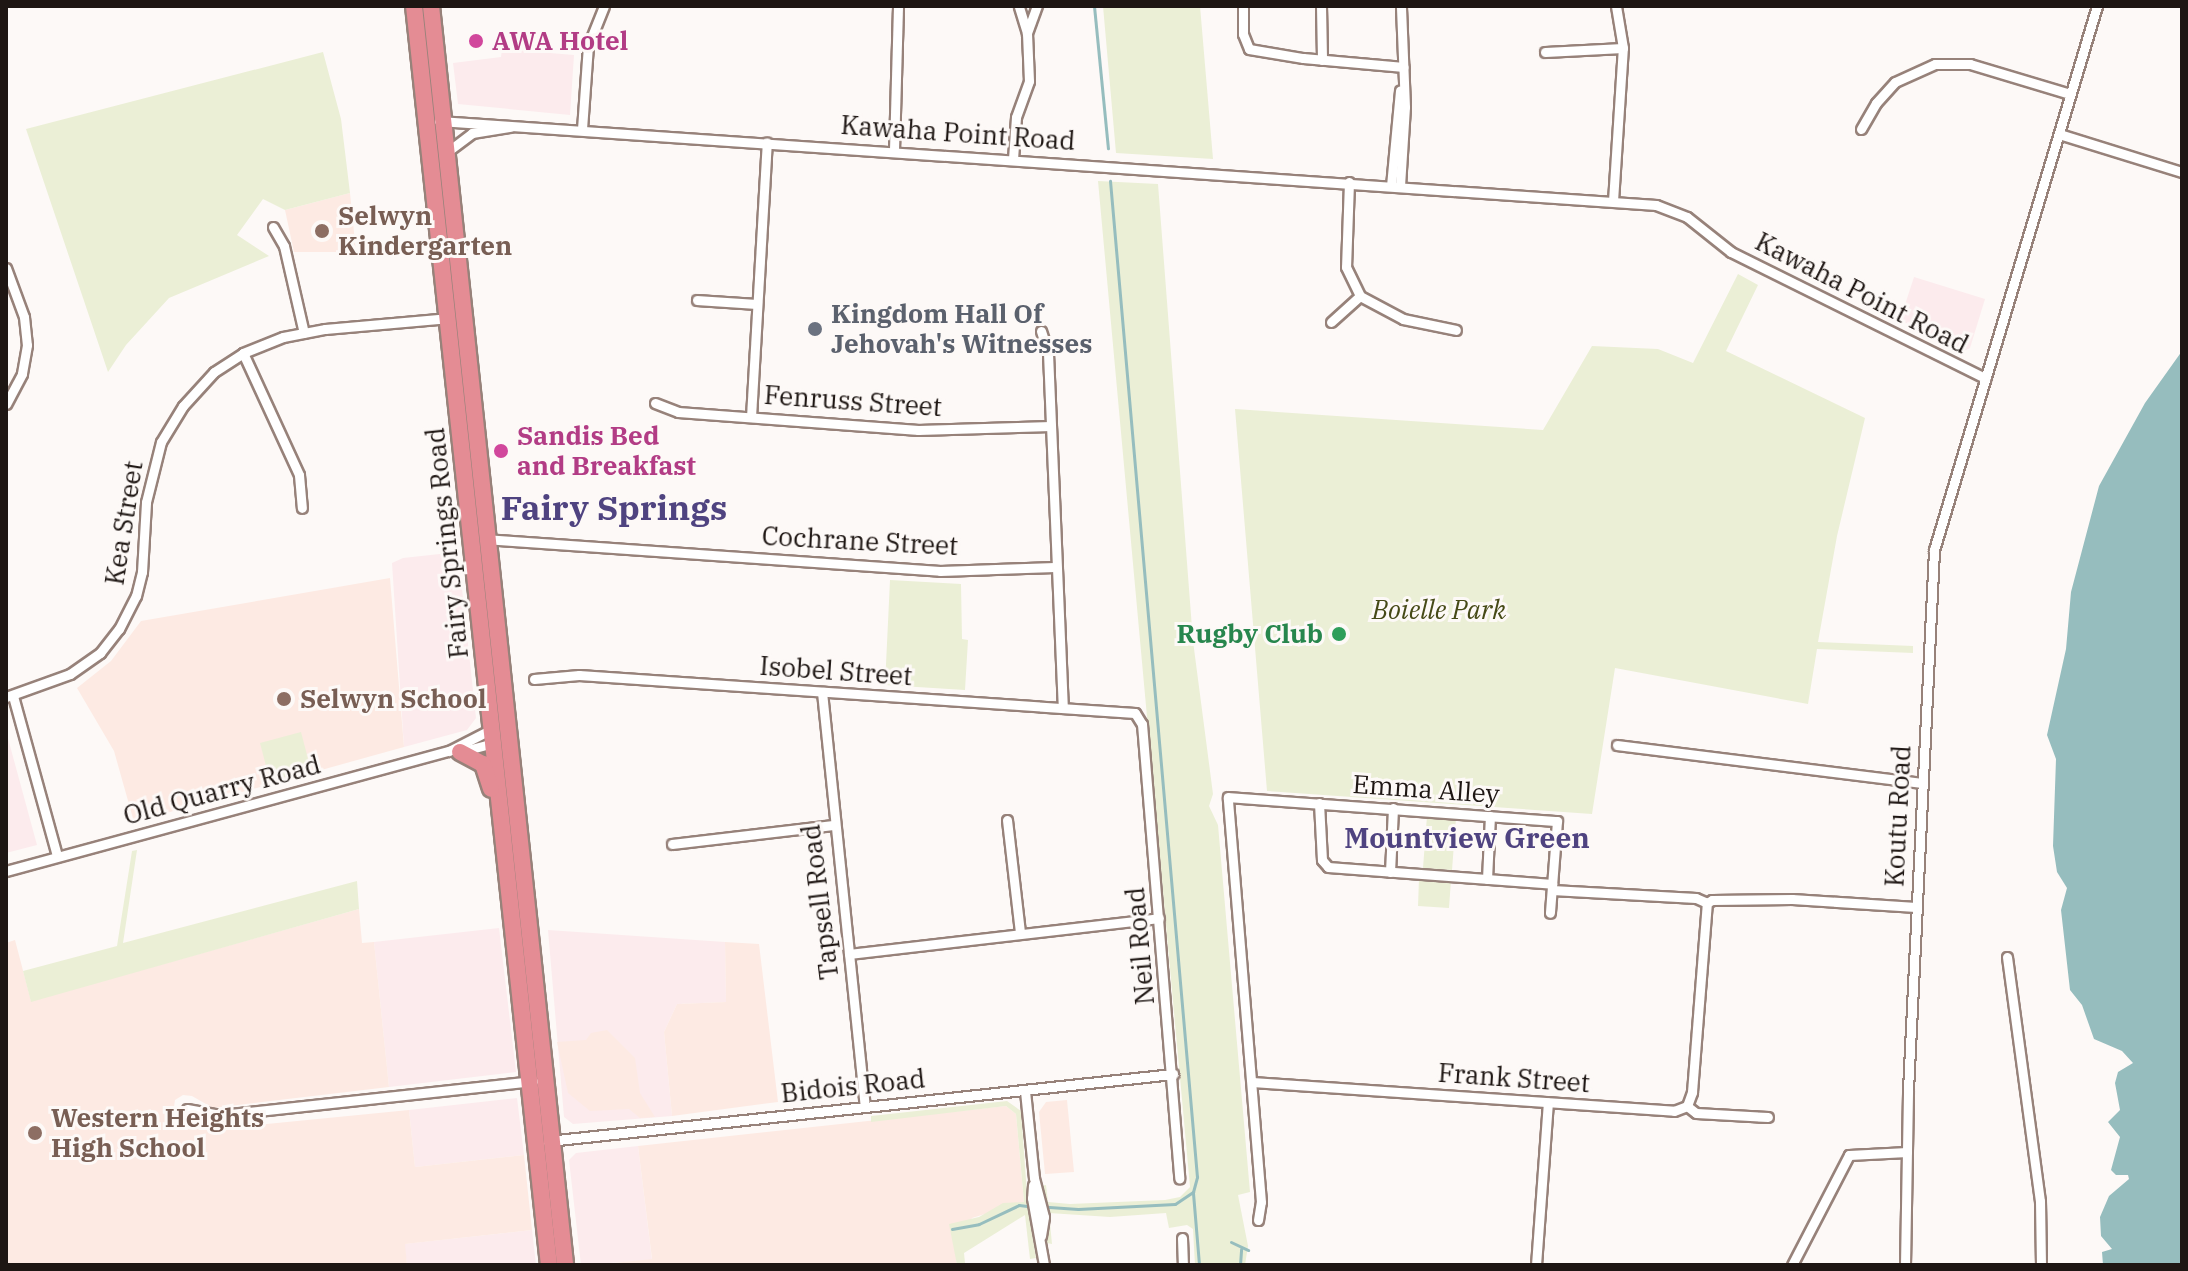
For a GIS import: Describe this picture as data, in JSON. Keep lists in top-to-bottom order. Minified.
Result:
{"streets":{"highway":["Fairy Springs Road"],"street":["Kawaha Point Road","Fenruss Street","Kea Street","Cochrane Street","Isobel Street","Emma Alley","Old Quarry Road","Koutu Road","Tapsell Road","Neil Road","Frank Street","Bidois Road"]},"crossings":[["Kawaha Point Road","Fairy Springs Road"],["Kawaha Point Road","Koutu Road"],["Kea Street","Fairy Springs Road"],["Cochrane Street","Fairy Springs Road"],["Fairy Springs Road","Old Quarry Road"],["Fairy Springs Road","Bidois Road"],["Isobel Street","Tapsell Road"],["Isobel Street","Neil Road"],["Emma Alley","Frank Street"],["Tapsell Road","Bidois Road"],["Neil Road","Bidois Road"]],"districts":["Fairy Springs","Mountview Green"],"parks":["Boielle Park"],"places":["AWA Hotel","Selwyn Kindergarten","Kingdom Hall Of Jehovah's Witnesses","Sandis Bed and Breakfast","Rugby Club","Selwyn School","Western Heights High School"]}
